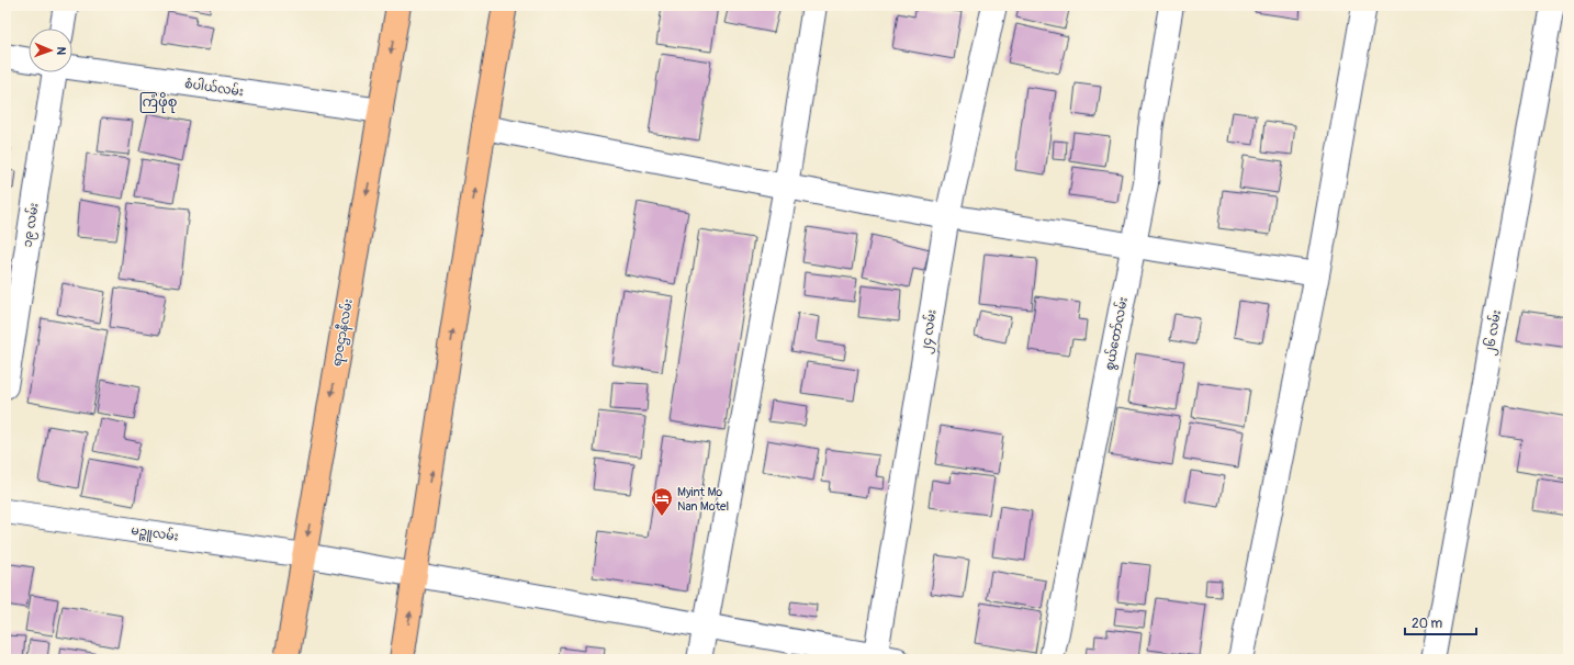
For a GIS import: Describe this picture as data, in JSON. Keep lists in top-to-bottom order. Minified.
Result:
{"streets":{"main road":["ရာဇဌာနီလမ်း"],"street":["စံပါယ်လမ်း","၁၉ လမ်း","၂၄ လမ်း","၂၆ လမ်း","စွယ်တော်လမ်း","မဉ္ဇူလမ်း"]},"crossings":[["စံပါယ်လမ်း","ရာဇဌာနီလမ်း"],["၂၄ လမ်း","မဉ္ဇူလမ်း"],["ရာဇဌာနီလမ်း","မဉ္ဇူလမ်း"]],"districts":["ကြံဖိုစု"],"places":{"hotel":["Myint Mo Nan Motel"]},"scale_bar":"20 m","north":"right"}
